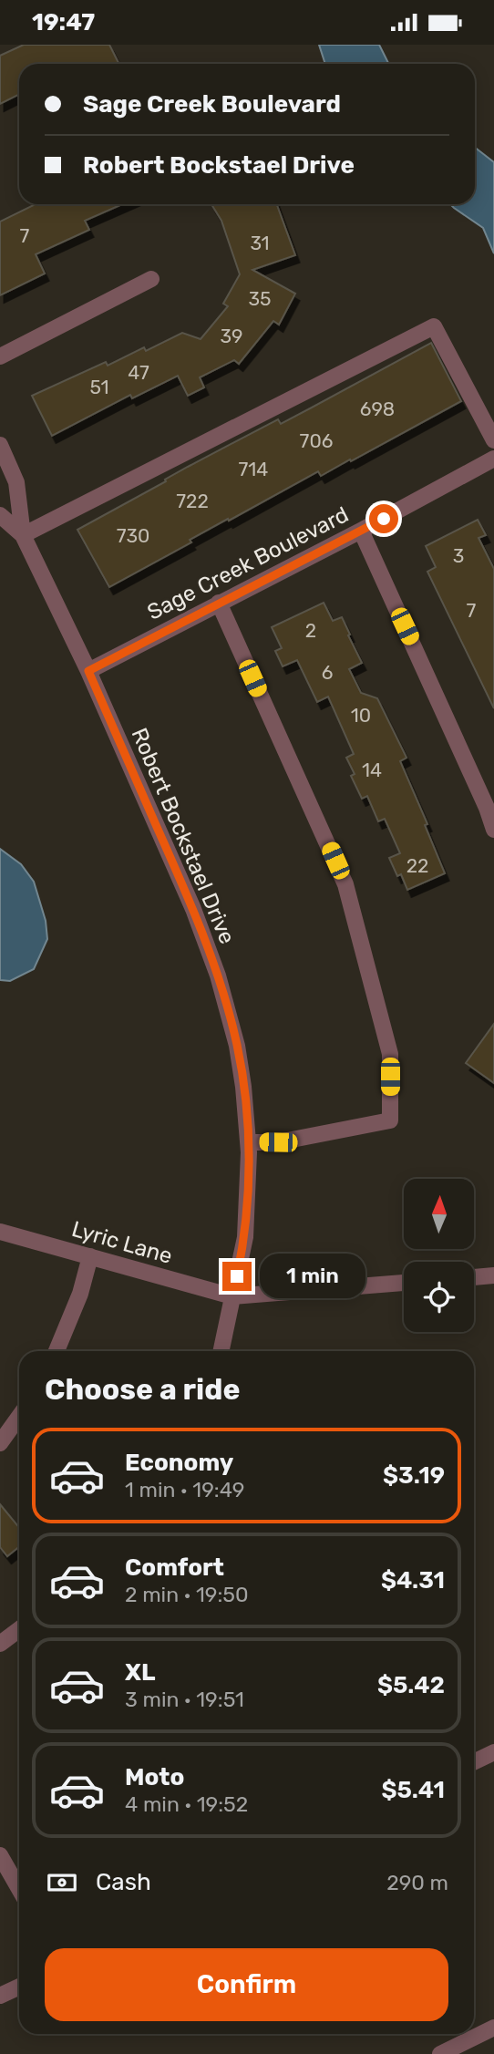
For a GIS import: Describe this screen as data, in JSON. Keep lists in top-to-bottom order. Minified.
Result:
{"streets":{"street":["Sage Creek Boulevard","Robert Bockstael Drive","Lyric Lane"]},"crossings":[["Sage Creek Boulevard","Robert Bockstael Drive"],["Robert Bockstael Drive","Lyric Lane"]],"house_numbers":["7","31","35","39","47","51","698","706","714","722","730","3","7","2","6","10","14","22"],"north":"top","page":{"status":"19:47","banner":["Sage Creek Boulevard","Robert Bockstael Drive"],"bubble":"1 min","heading":"Choose a ride","list":[{"name":"Economy","note":"1 min · 19:49","value":"$3.19"},{"name":"Comfort","note":"2 min · 19:50","value":"$4.31"},{"name":"XL","note":"3 min · 19:51","value":"$5.42"},{"name":"Moto","note":"4 min · 19:52","value":"$5.41"}],"pay":["Cash","290 m"],"buttons":"Confirm"}}
